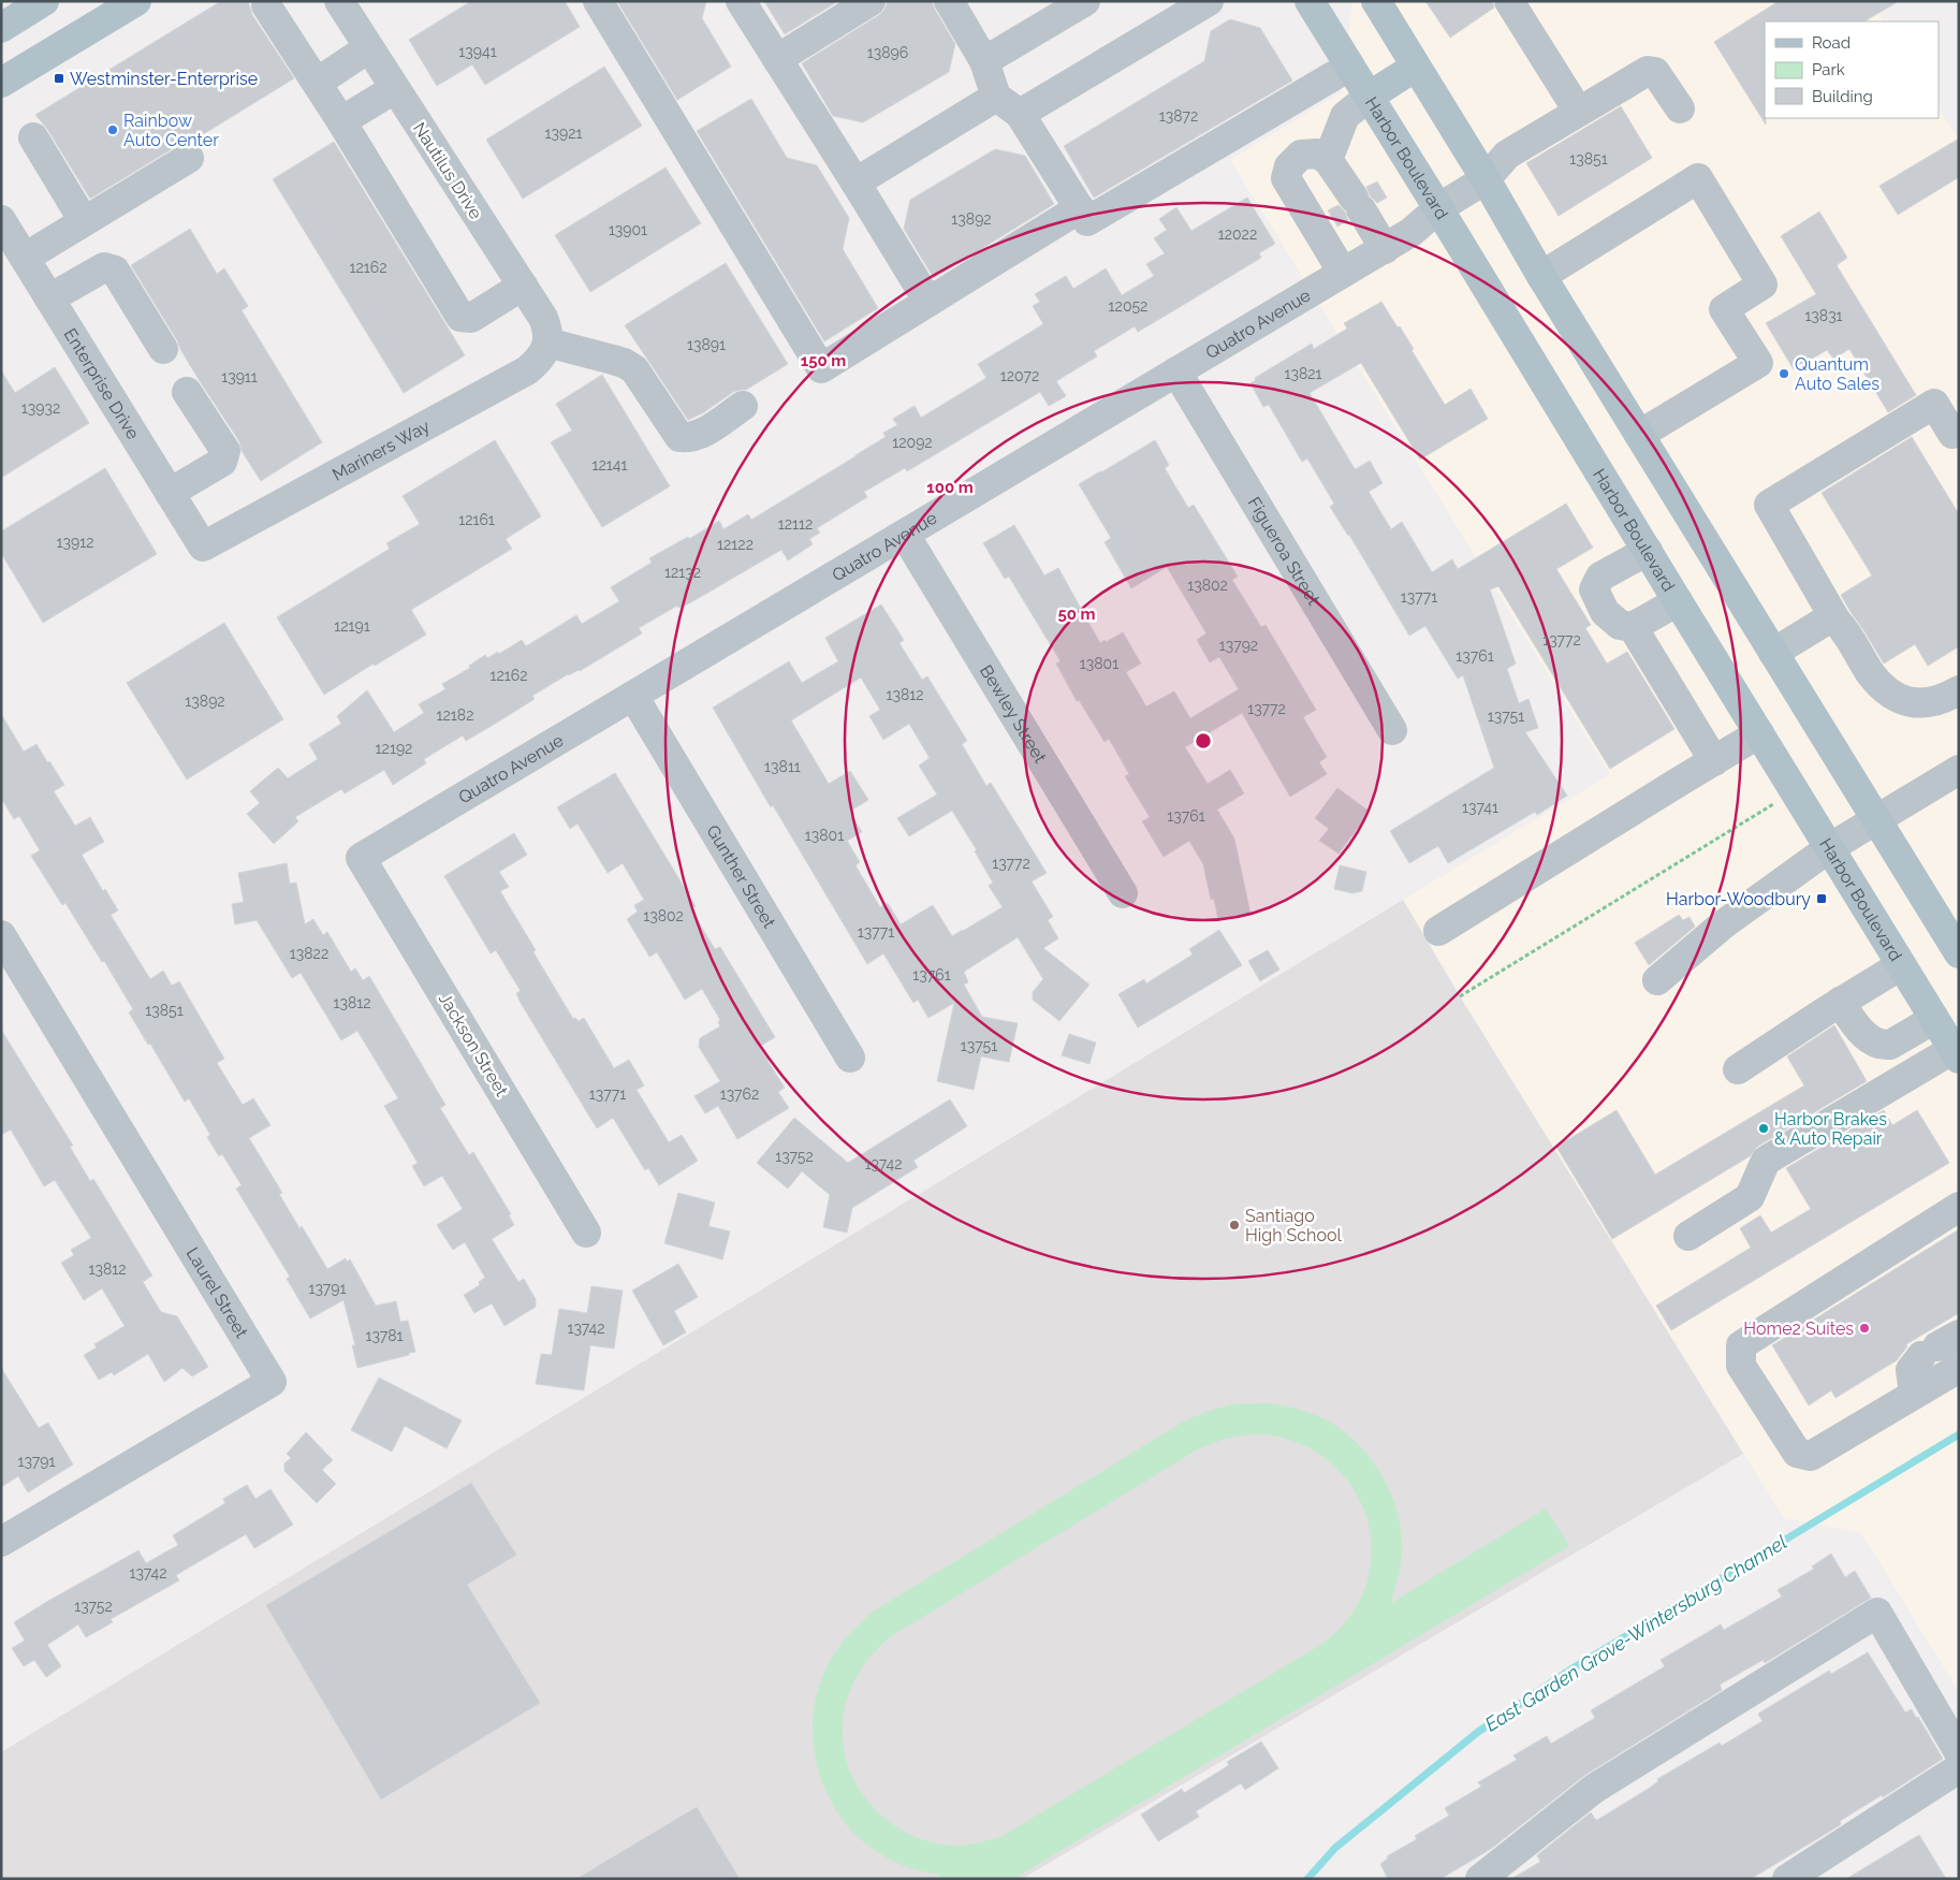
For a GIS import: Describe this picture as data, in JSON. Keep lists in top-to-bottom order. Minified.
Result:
{"streets":{"main road":["Harbor Boulevard"],"street":["Nautilus Drive","Quatro Avenue","Enterprise Drive","Mariners Way","Figueroa Street","Bewley Street","Gunther Street","Jackson Street","Laurel Street"]},"crossings":[["Harbor Boulevard","Quatro Avenue"],["Nautilus Drive","Mariners Way"],["Quatro Avenue","Figueroa Street"],["Quatro Avenue","Bewley Street"],["Quatro Avenue","Gunther Street"],["Quatro Avenue","Jackson Street"],["Enterprise Drive","Mariners Way"]],"water":["East Garden Grove-Wintersburg Channel"],"places":{"transit":["Westminster-Enterprise","Harbor-Woodbury"],"other":["Rainbow Auto Center","Quantum Auto Sales","Harbor Brakes & Auto Repair","Santiago High School","Home2 Suites"]},"house_numbers":["13941","13896","13872","13921","13851","13892","13901","12022","12162","12052","13831","13891","13821","12072","13911","13932","12092","12141","12161","12112","13912","12122","12132","13802","13771","12191","13772","13792","13761","13801","12162","13812","13892","13772","12182","13751","12192","13811","13741","13761","13801","13772","13802","13771","13822","13761","13812","13851","13751","13771","13762","13752","13742","13812","13791","13742","13781","13791","13742","13752"],"legend":["Road","Park","Building"],"rings":["150 m","100 m","50 m"]}
